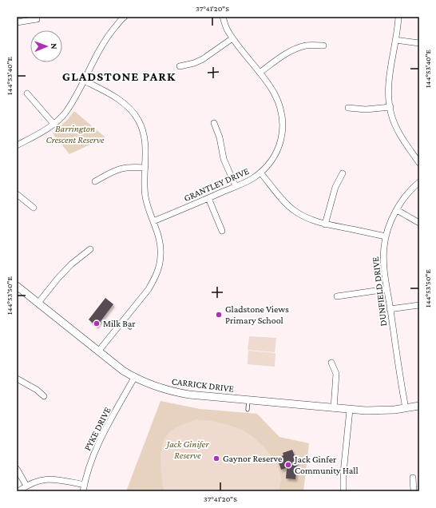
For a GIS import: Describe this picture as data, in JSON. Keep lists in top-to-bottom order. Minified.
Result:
{"streets":{"street":["GRANTLEY DRIVE","DUNFIELD DRIVE","CARRICK DRIVE","PYKE DRIVE"]},"crossings":[["DUNFIELD DRIVE","CARRICK DRIVE"],["CARRICK DRIVE","PYKE DRIVE"]],"districts":["GLADSTONE PARK"],"parks":["Barrington Crescent Reserve","Jack Ginifer Reserve"],"places":["Gladstone Views Primary School","Milk Bar","Gaynor Reserve","Jack Ginfer Community Hall"],"north":"right","coordinates":["37°41'20\"S","144°53'40\"E","144°53'50\"E"]}
